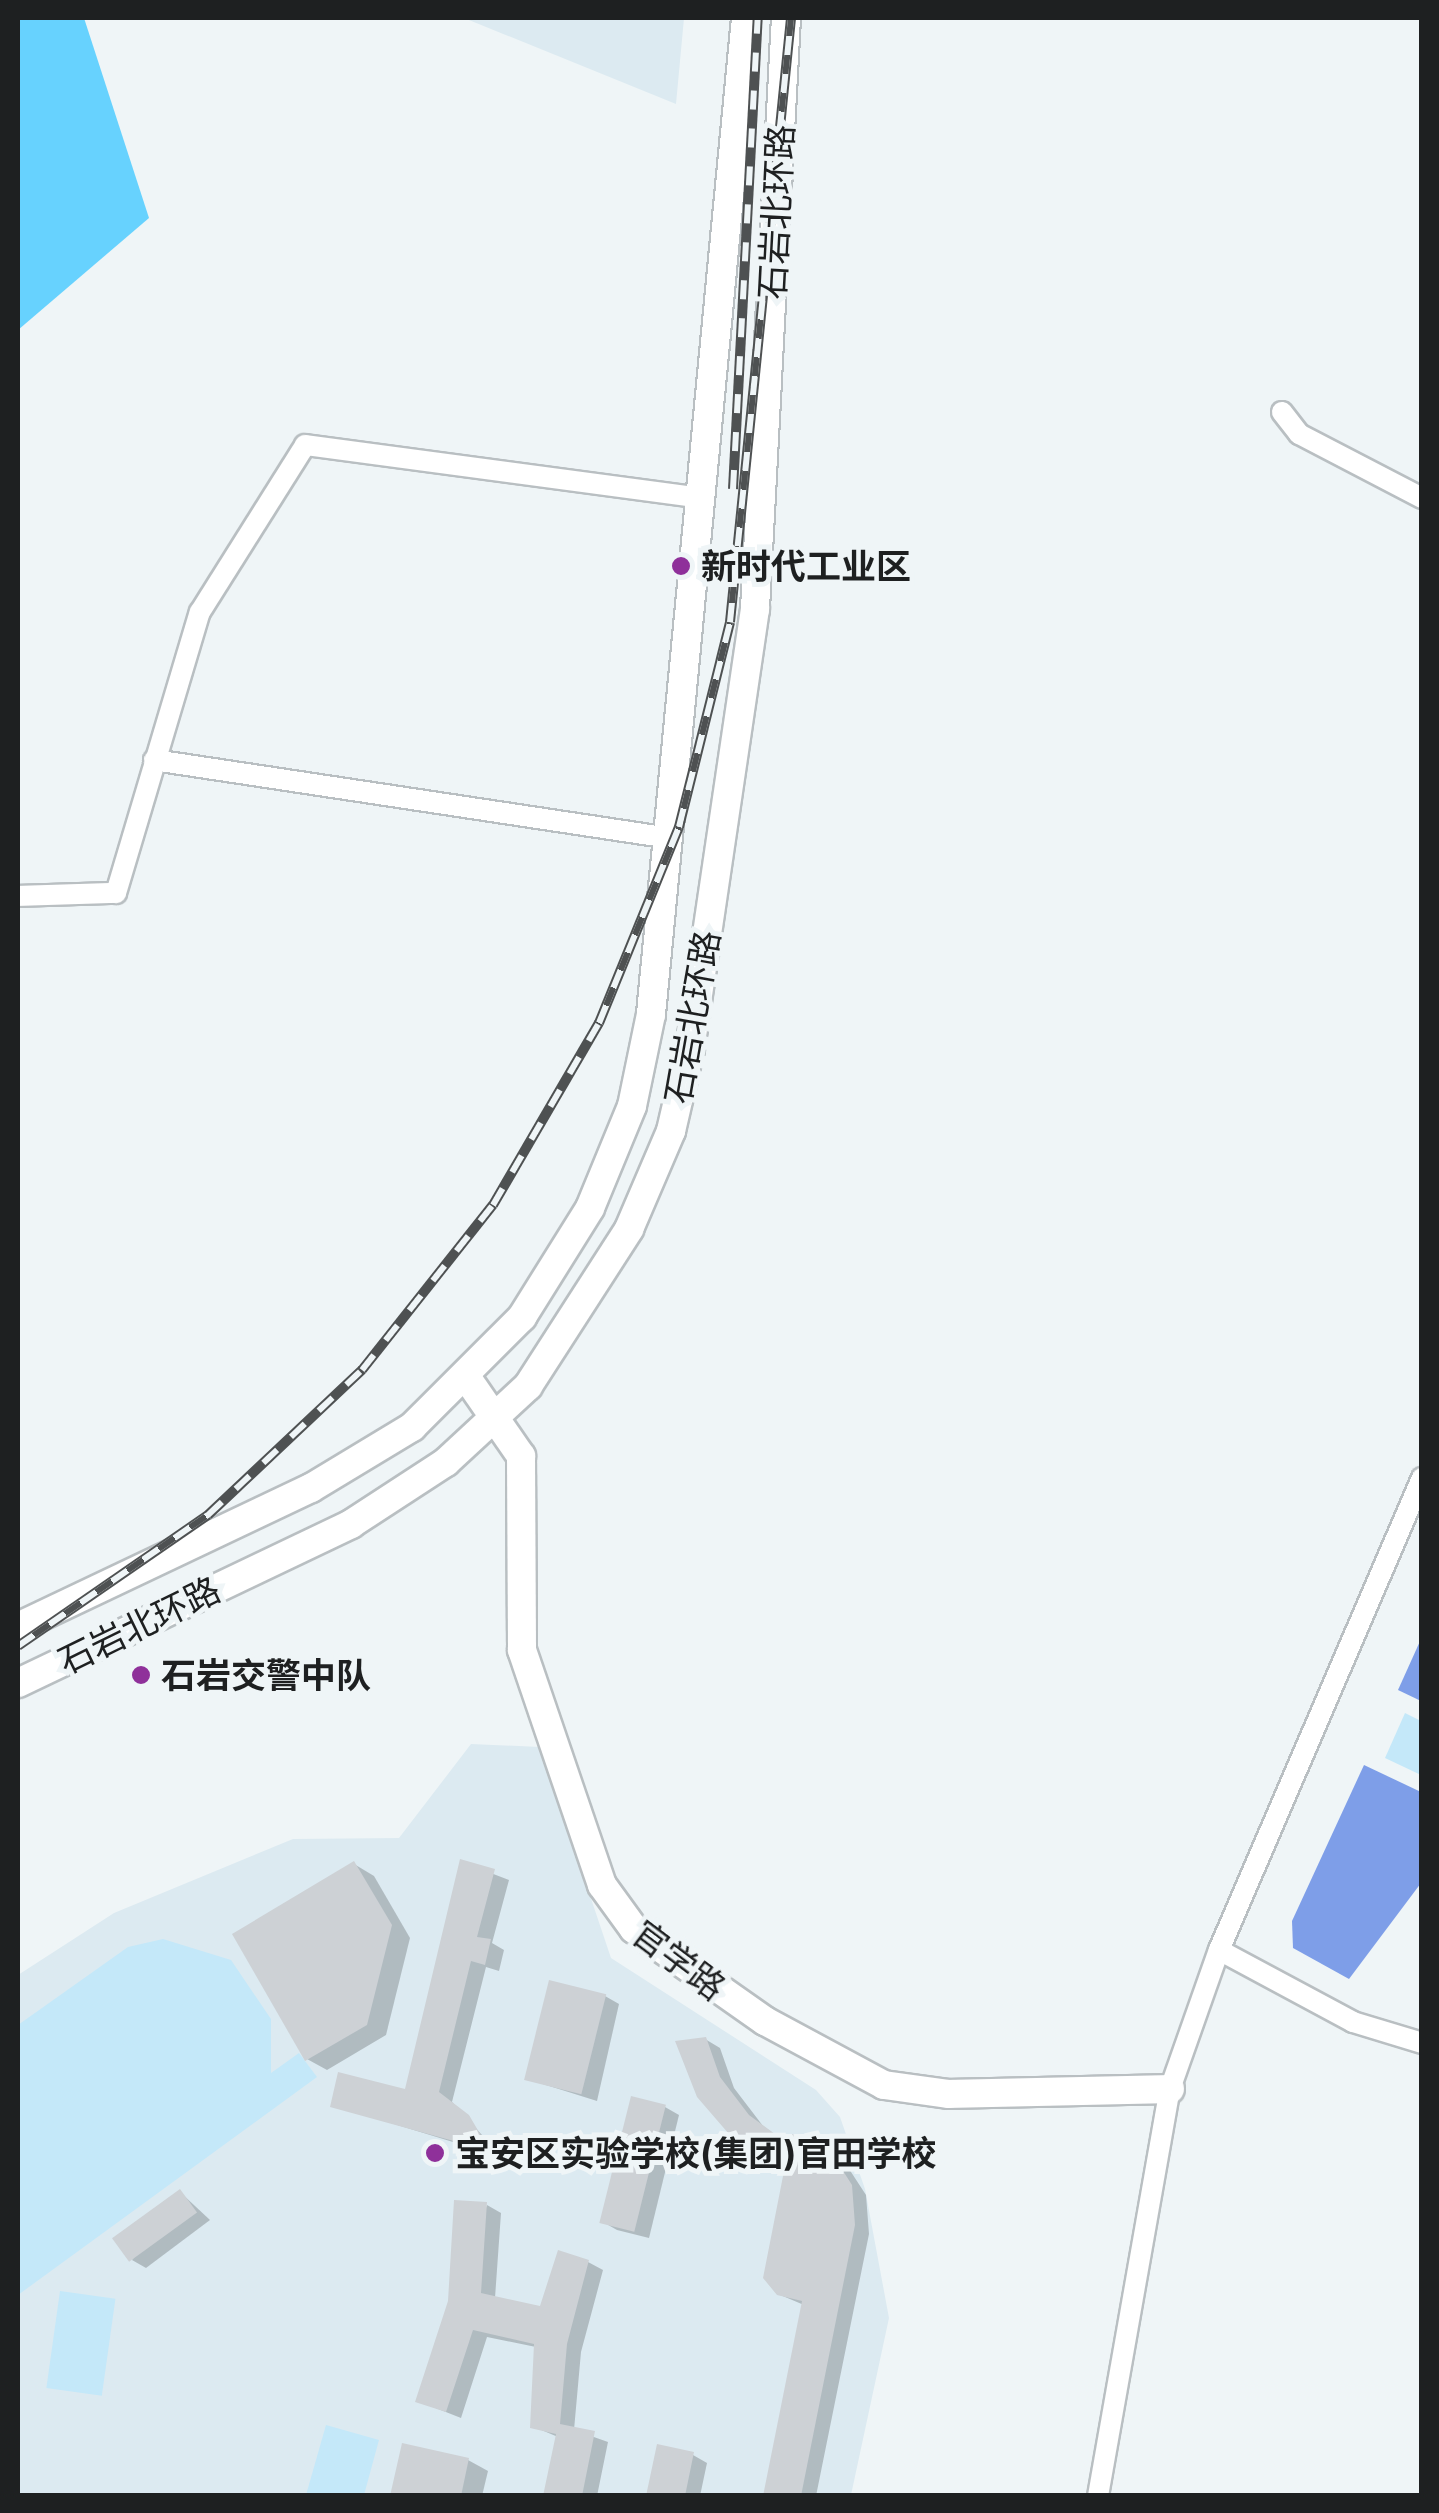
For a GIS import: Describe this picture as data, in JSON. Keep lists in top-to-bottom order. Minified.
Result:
{"streets":{"main road":["石岩北环路","官学路"]},"crossings":[["石岩北环路","官学路"]],"places":["新时代工业区","石岩交警中队","宝安区实验学校(集团)官田学校"]}
